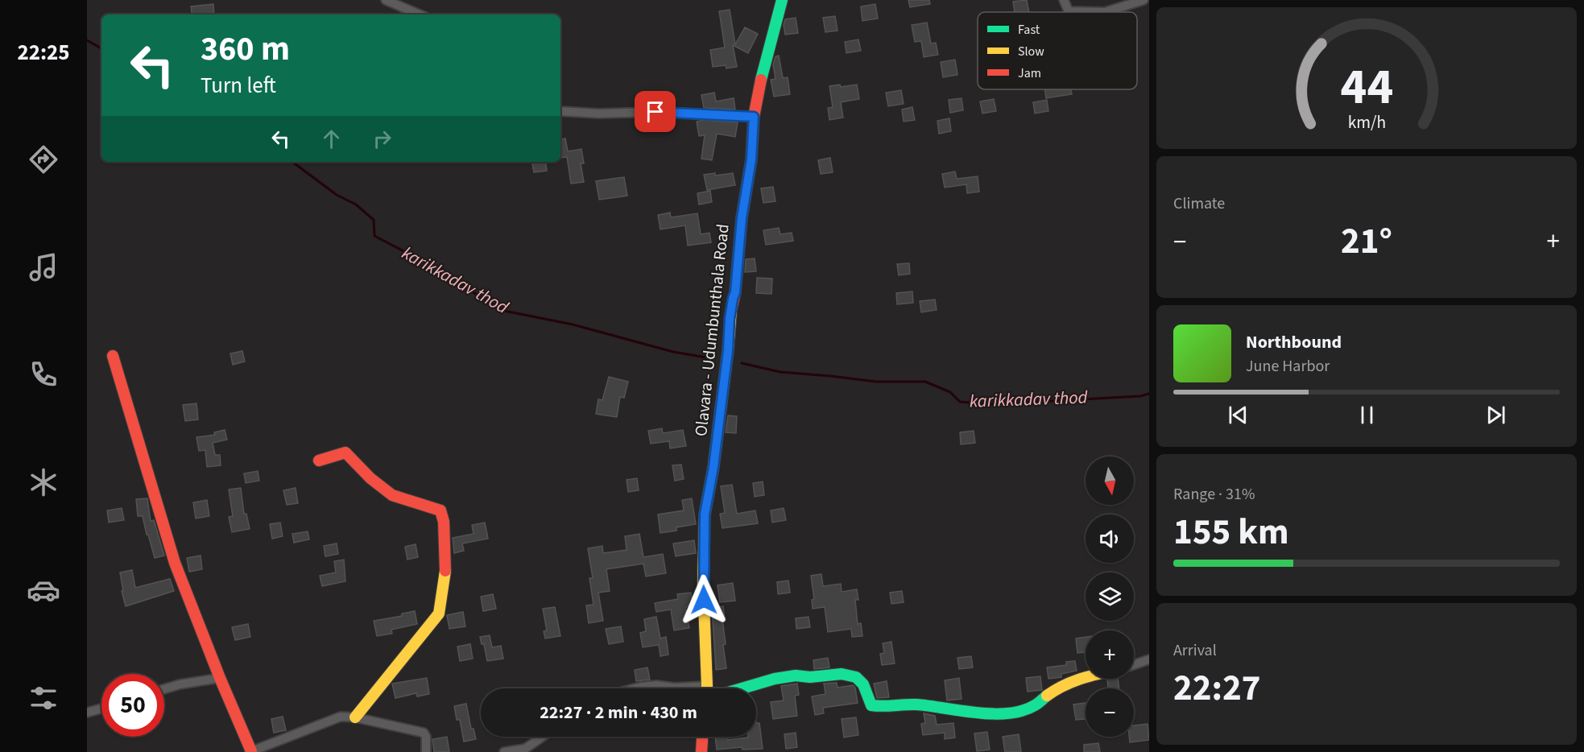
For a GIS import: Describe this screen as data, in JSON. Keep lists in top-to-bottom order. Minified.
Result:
{"streets":{"street":["Olavara - Udumbunthala Road"]},"water":["karikkadav thod"],"legend":["Fast","Slow","Jam"],"north":"bottom","page":{"tabs":"22:25","turn":["360 m","Turn left"],"tile":["Climate",["Range · 31%","155 km"],["Arrival","22:27"]],"heat":["−","21°","+"],"song":["Northbound","June Harbor"],"map_buttons":["+","−"],"limit":"50","trip":"22:27 · 2 min · 430 m","gauge":["44","km/h"]}}
